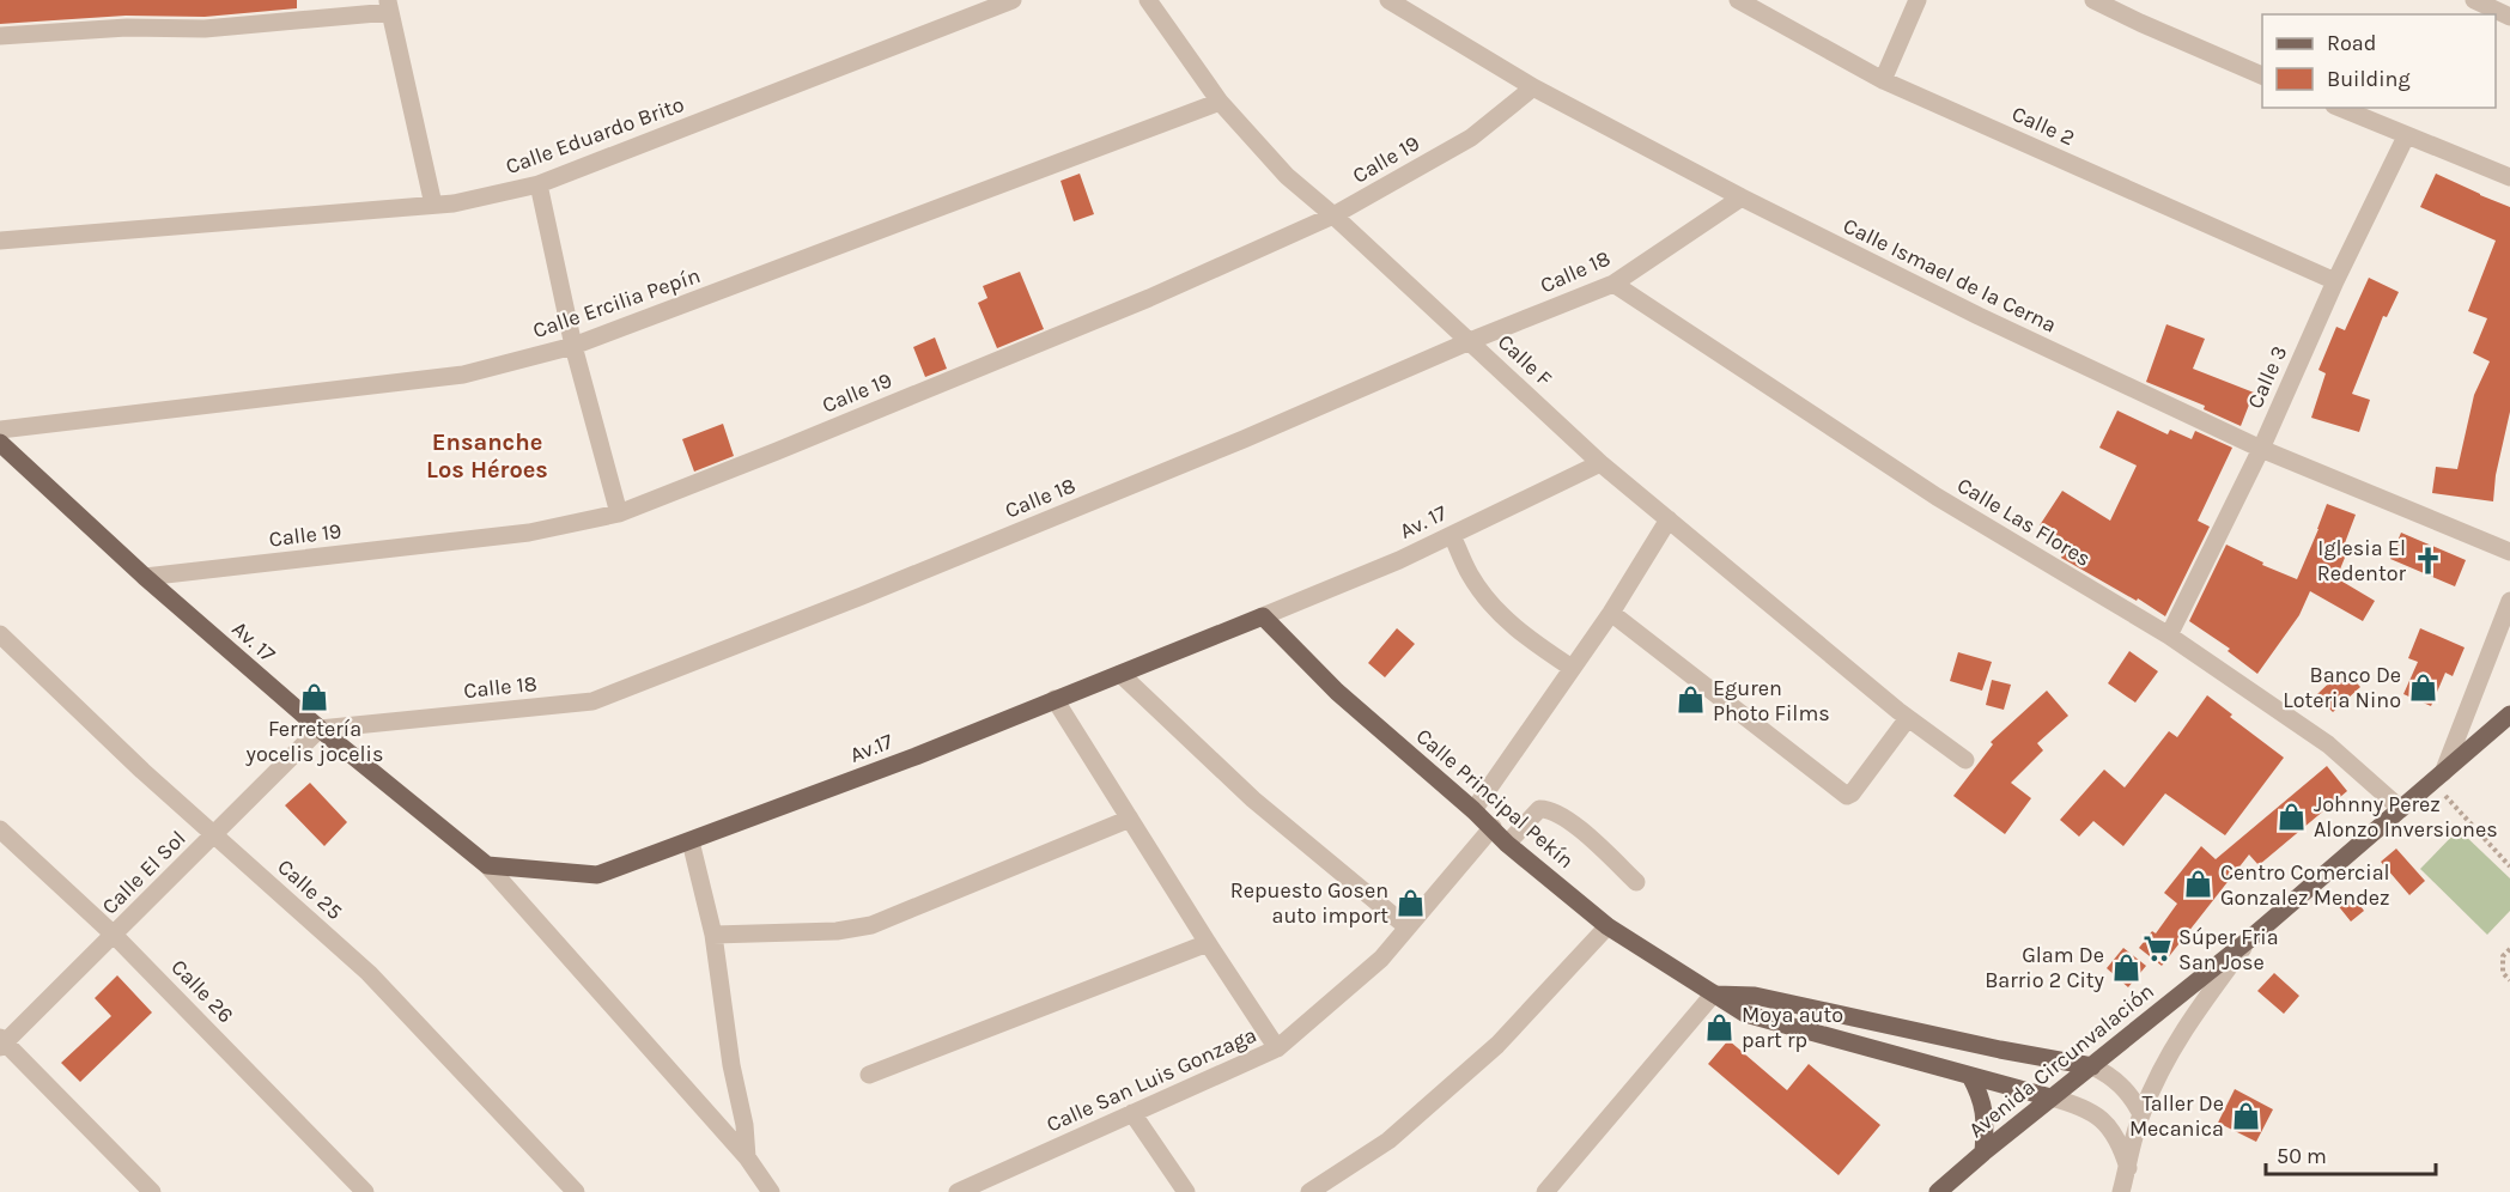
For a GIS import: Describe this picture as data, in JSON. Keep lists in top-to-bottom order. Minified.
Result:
{"streets":{"main road":["Av. 17","Av.17","Calle Principal Pekín","Avenida Circunvalación"],"street":["Calle 2","Calle Eduardo Brito","Calle 19","Calle 18","Calle Ismael de la Cerna","Calle Ercilia Pepín","Calle F","Calle 3","Calle Las Flores","Calle El Sol","Calle 25","Calle 26","Calle San Luis Gonzaga"]},"crossings":[["Calle 2","Calle 3"],["Calle 19","Calle Ismael de la Cerna"],["Calle 19","Calle F"],["Calle 19","Av. 17"],["Calle 18","Calle Ismael de la Cerna"],["Calle 18","Calle F"],["Calle 18","Av. 17"],["Calle 18","Calle Las Flores"],["Calle 18","Calle El Sol"],["Calle Ismael de la Cerna","Calle 3"],["Calle Ercilia Pepín","Calle F"],["Calle F","Av. 17"],["Calle 3","Calle Las Flores"],["Av. 17","Av.17"],["Av. 17","Calle Principal Pekín"],["Av. 17","Calle El Sol"],["Calle Las Flores","Avenida Circunvalación"],["Av.17","Calle Principal Pekín"],["Calle Principal Pekín","Avenida Circunvalación"],["Calle Principal Pekín","Calle San Luis Gonzaga"],["Calle El Sol","Calle 25"],["Calle El Sol","Calle 26"]],"districts":["Ensanche Los Héroes"],"places":{"church":["Iglesia El Redentor"],"shop":["Banco De Loteria Nino","Ferretería yocelis jocelis","Eguren Photo Films","Johnny Perez Alonzo Inversiones","Centro Comercial Gonzalez Mendez","Repuesto Gosen auto import","Glam De Barrio 2 City","Moya auto part rp","Taller De Mecanica"],"supermarket":["Súper Fria San Jose"]},"legend":["Road","Building"],"scale_bar":"50 m"}
